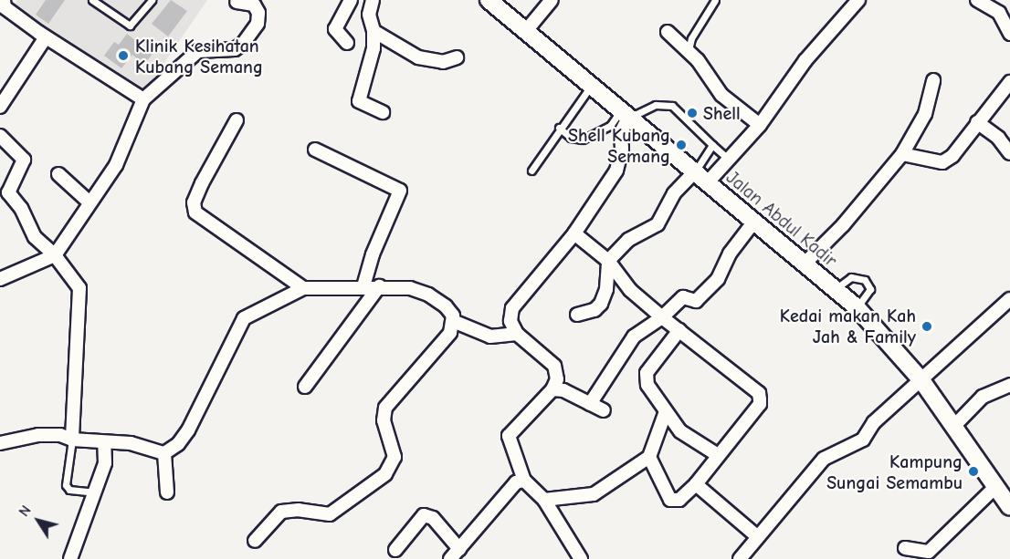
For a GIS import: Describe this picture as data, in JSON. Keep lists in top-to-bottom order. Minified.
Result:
{"streets":{"main road":["Jalan Abdul Kadir"]},"places":["Klinik Kesihatan Kubang Semang","Shell","Shell Kubang Semang","Kedai makan Kah Jah & Family","Kampung Sungai Semambu"],"north":"top left"}
